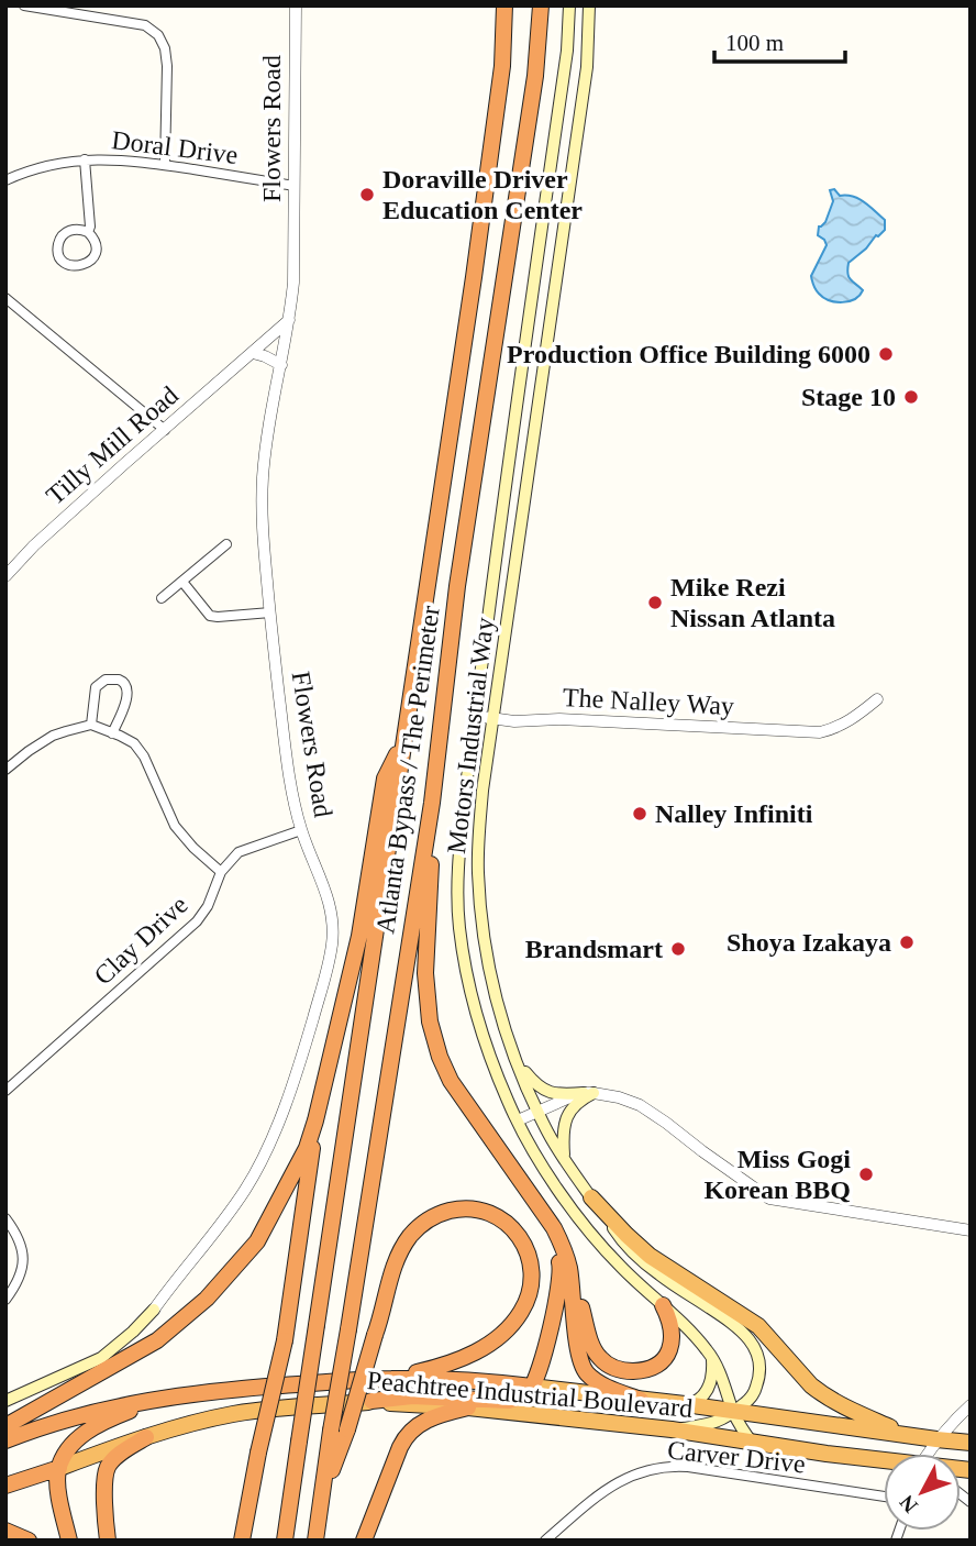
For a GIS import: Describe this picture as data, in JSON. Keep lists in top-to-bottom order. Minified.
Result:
{"streets":{"highway":["Atlanta Bypass / The Perimeter","Peachtree Industrial Boulevard"],"main road":["Flowers Road","Motors Industrial Way"],"street":["Doral Drive","Tilly Mill Road","The Nalley Way","Clay Drive","Carver Drive"]},"crossings":[["Flowers Road","Doral Drive"],["Flowers Road","Tilly Mill Road"],["Flowers Road","Clay Drive"],["The Nalley Way","Motors Industrial Way"],["Motors Industrial Way","Peachtree Industrial Boulevard"]],"places":["Doraville Driver Education Center","Production Office Building 6000","Stage 10","Mike Rezi Nissan Atlanta","Nalley Infiniti","Shoya Izakaya","Brandsmart","Miss Gogi Korean BBQ"],"scale_bar":"100 m","north":"bottom left"}
